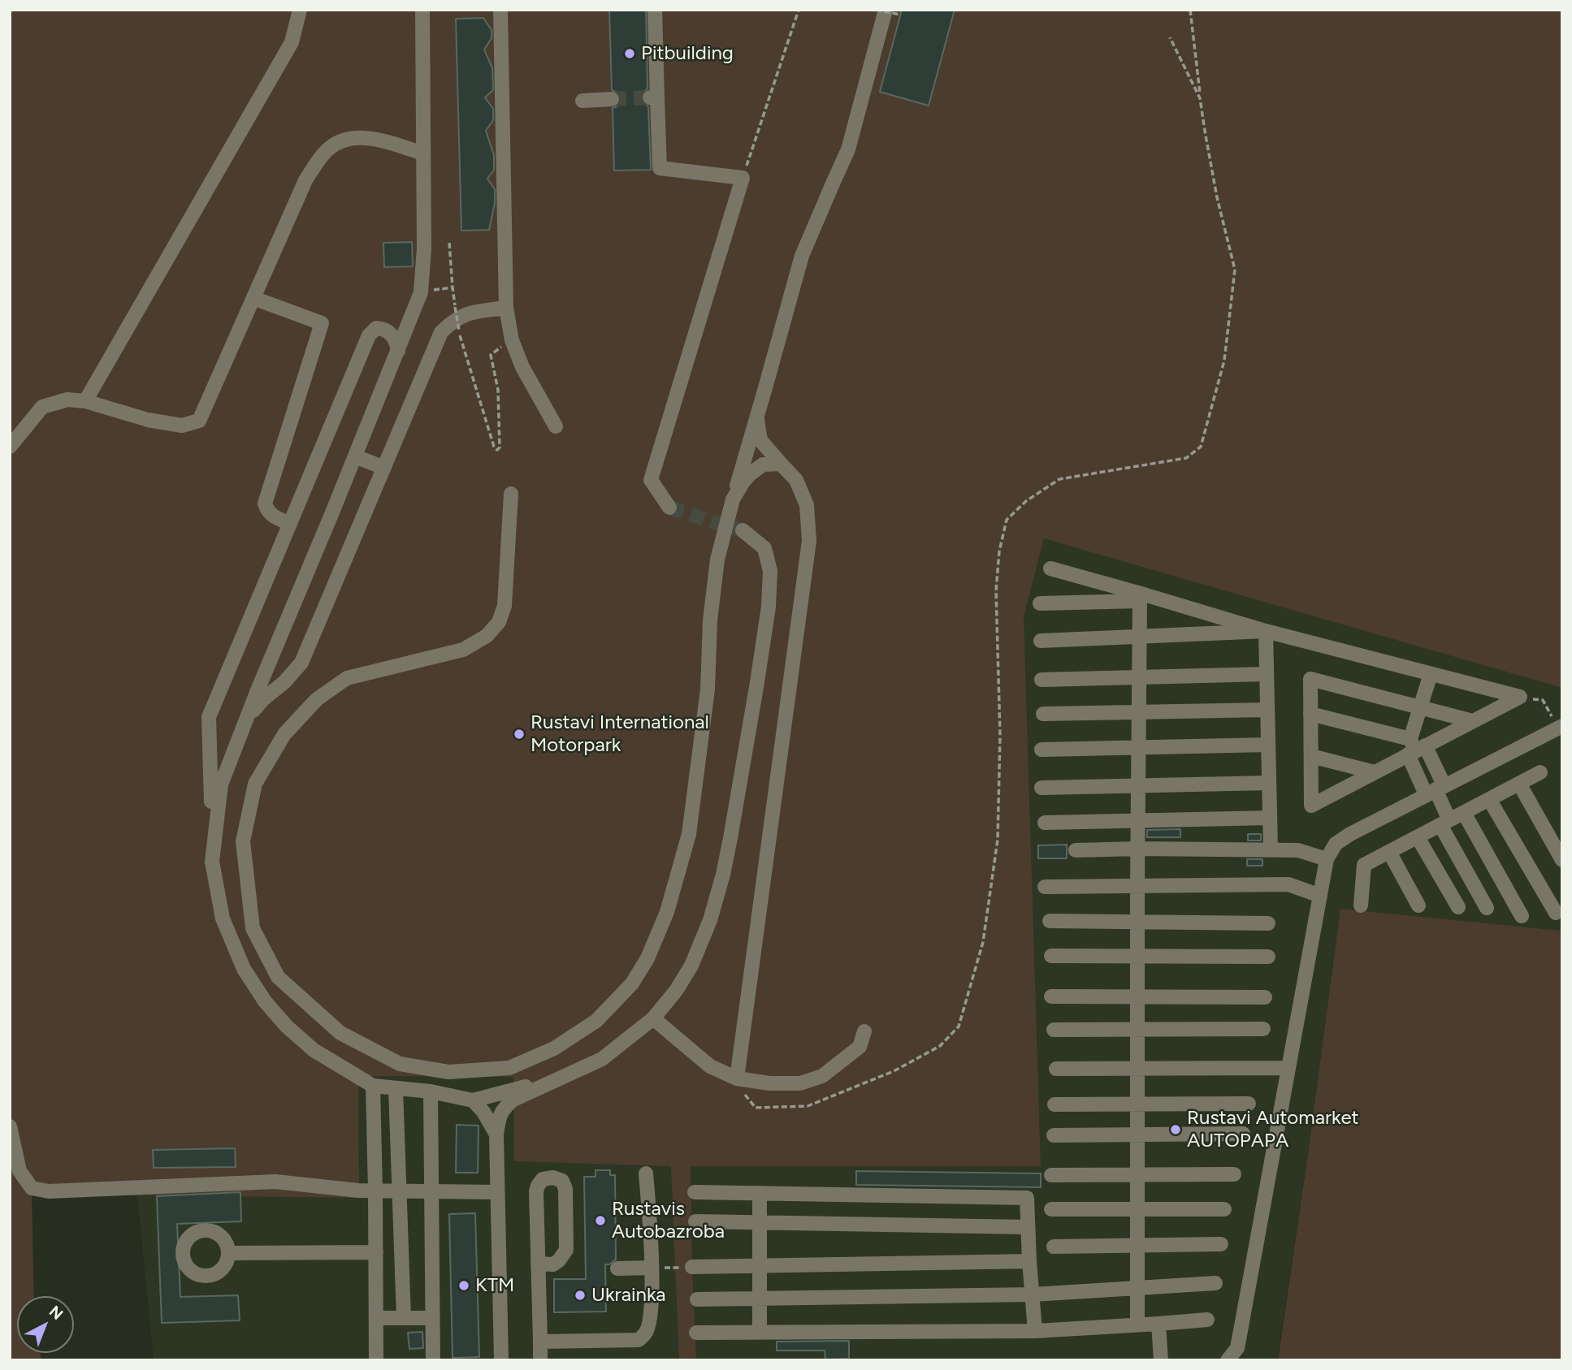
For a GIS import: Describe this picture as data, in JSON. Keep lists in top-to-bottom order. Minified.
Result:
{"places":["Pitbuilding","Rustavi International Motorpark","Rustavi Automarket AUTOPAPA","Rustavis Autobazroba","KTM","Ukrainka"],"north":"top right"}
